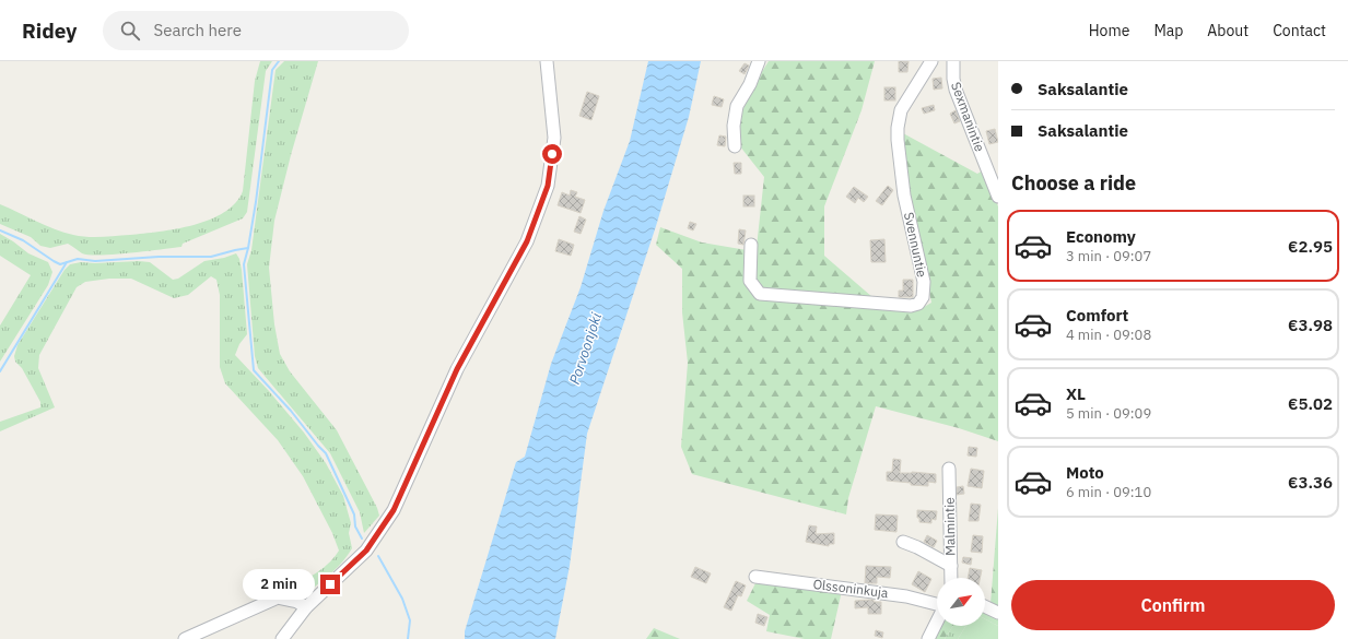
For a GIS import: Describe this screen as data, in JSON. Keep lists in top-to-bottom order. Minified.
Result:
{"streets":{"street":["Sexmanintie","Svennuntie","Malmintie","Olssoninkuja"]},"water":["Porvoonjoki"],"north":"top right","page":{"header":"Ridey","search":"Search here","nav":["Home","Map","About","Contact"],"banner":["Saksalantie","Saksalantie"],"heading":"Choose a ride","list":[{"name":"Economy","note":"3 min · 09:07","value":"€2.95"},{"name":"Comfort","note":"4 min · 09:08","value":"€3.98"},{"name":"XL","note":"5 min · 09:09","value":"€5.02"},{"name":"Moto","note":"6 min · 09:10","value":"€3.36"}],"bubble":"2 min","buttons":"Confirm"}}
